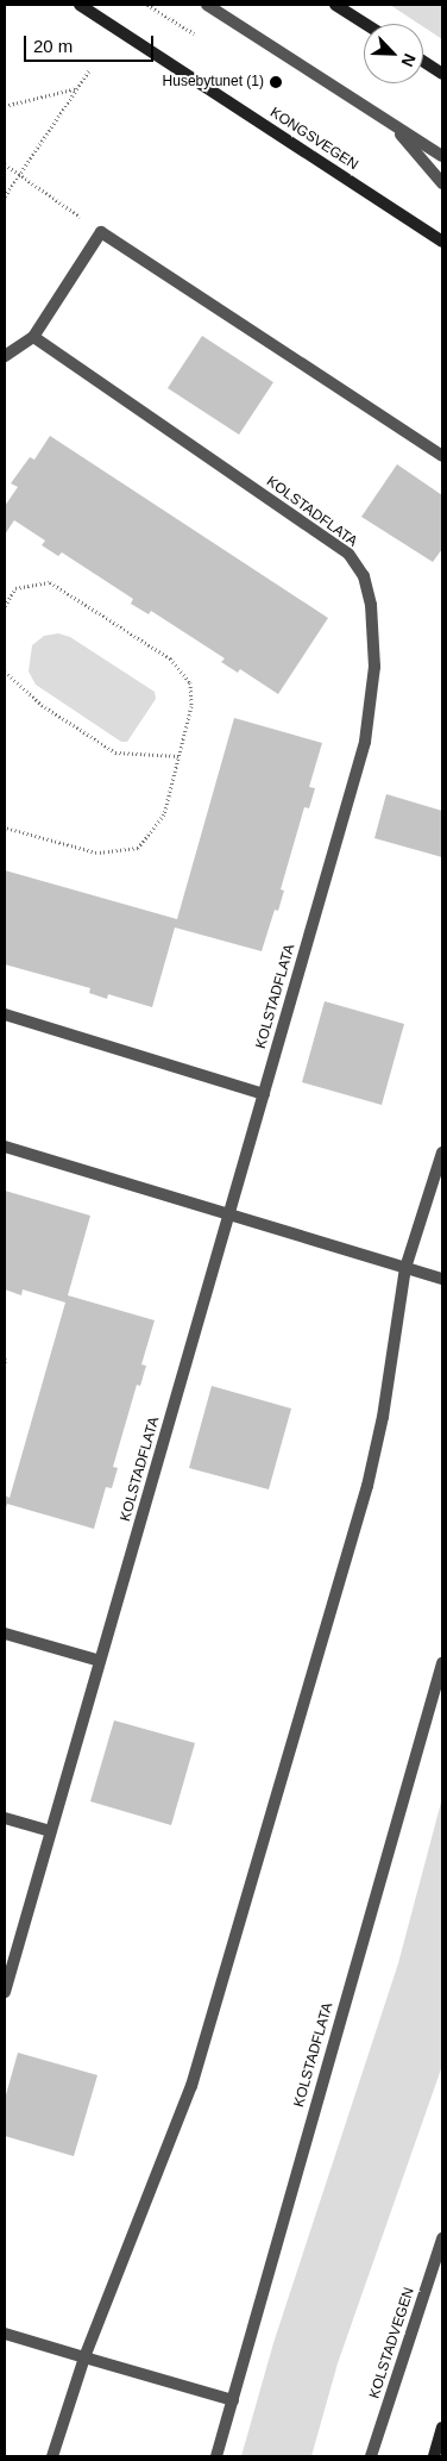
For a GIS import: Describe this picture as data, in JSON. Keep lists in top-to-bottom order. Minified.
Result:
{"streets":{"street":["KONGSVEGEN","KOLSTADFLATA","KOLSTADVEGEN"]},"places":["Husebytunet (1)"],"scale_bar":"20 m","north":"bottom right"}
